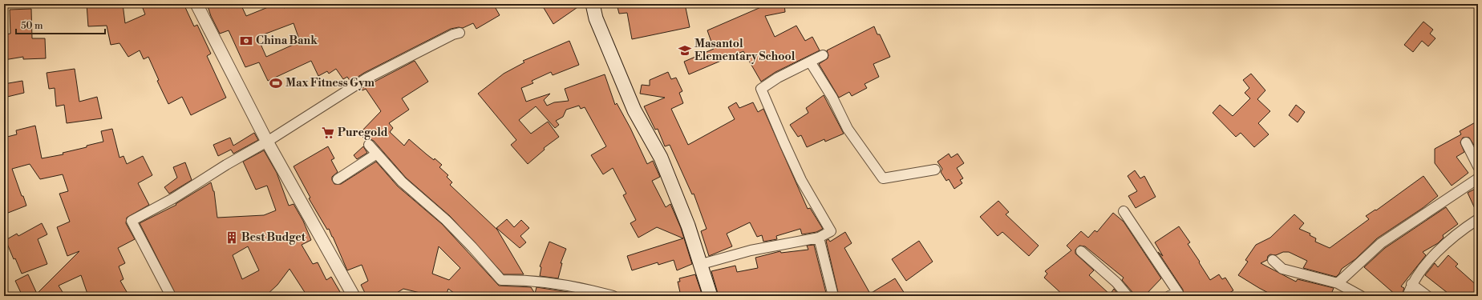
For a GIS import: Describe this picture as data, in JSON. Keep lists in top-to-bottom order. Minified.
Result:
{"places":{"bank":["China Bank"],"school or university":["Masantol Elementary School"],"sports":["Max Fitness Gym"],"supermarket":["Puregold"],"building":["Best Budget"]},"scale_bar":"50 m"}
